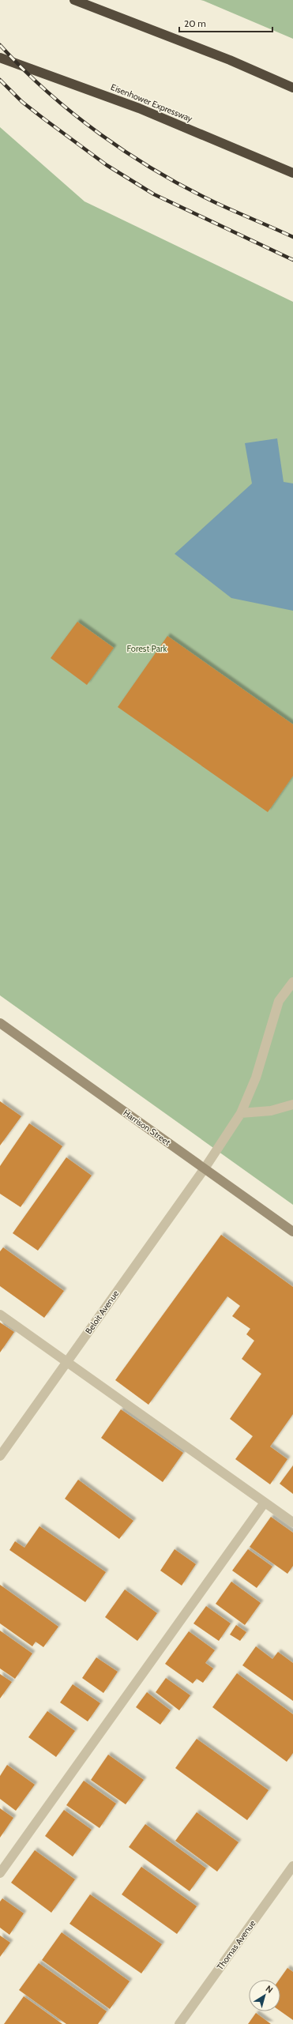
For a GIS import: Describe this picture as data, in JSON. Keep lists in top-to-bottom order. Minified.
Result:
{"streets":{"highway":["Eisenhower Expressway"],"street":["Harrison Street","Beloit Avenue","Thomas Avenue"]},"crossings":[["Harrison Street","Beloit Avenue"]],"parks":["Forest Park"],"scale_bar":"20 m","north":"top right"}
